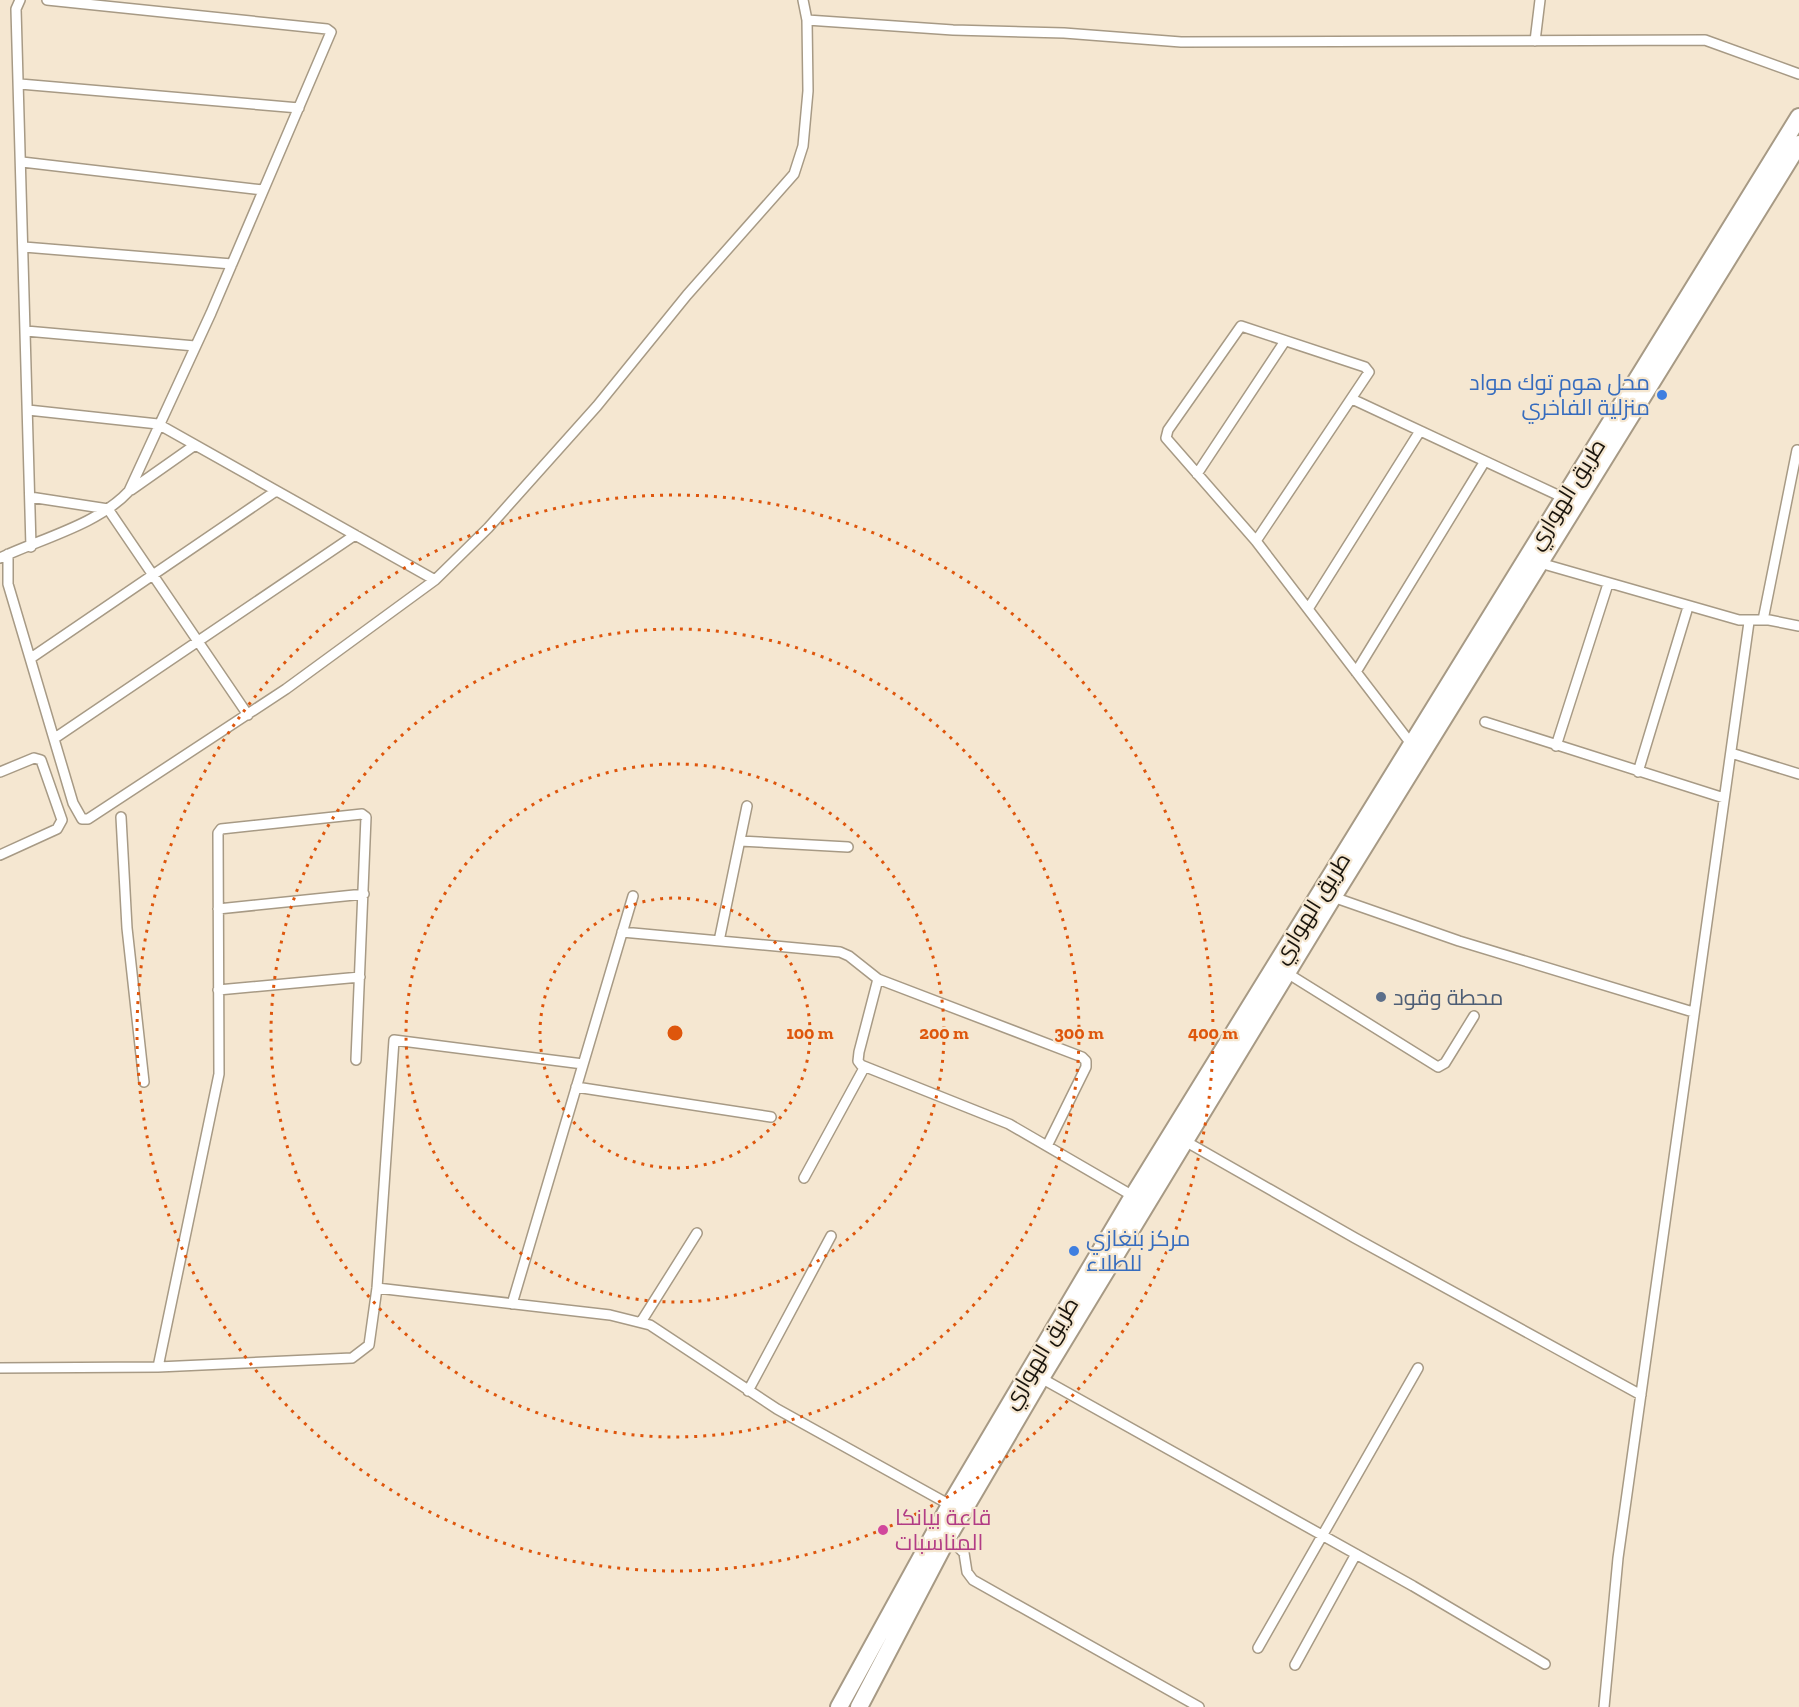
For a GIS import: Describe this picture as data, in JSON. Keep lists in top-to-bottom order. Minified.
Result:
{"streets":{"highway":["طريق الهواري"]},"places":["محل هوم توك مواد منزلية الفاخري","محطة وقود","مركز بنغازي للطلاء","قاعة بيانكا المناسبات"],"rings":["100 m","200 m","300 m","400 m"]}
